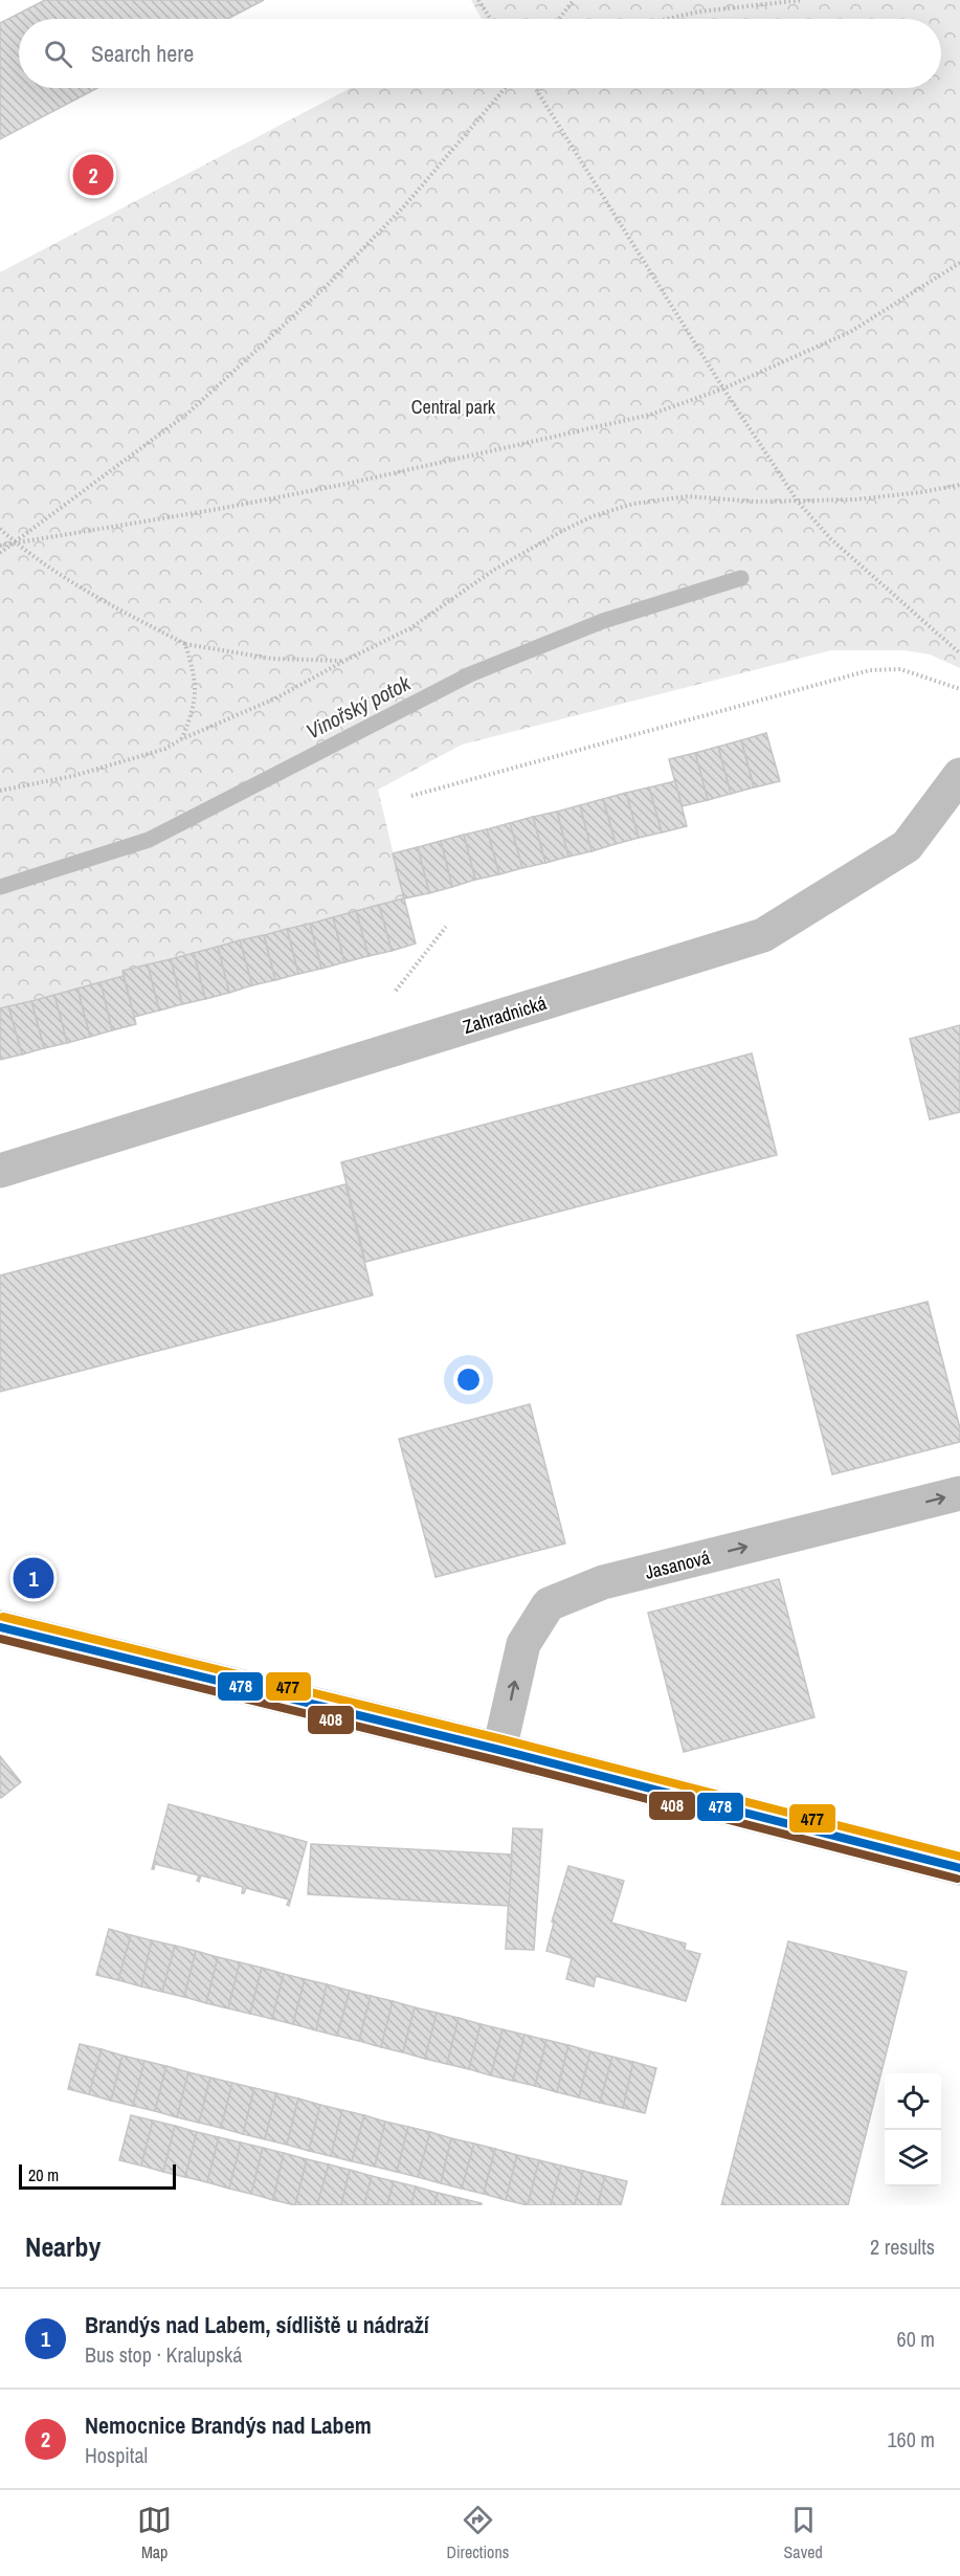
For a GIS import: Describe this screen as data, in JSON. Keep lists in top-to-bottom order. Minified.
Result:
{"streets":{"street":["Zahradnická","Jasanová"]},"one_way":["Jasanová"],"water":["Vinořský potok"],"parks":["Central park"],"lines":["transit line 477","transit line 478","transit line 408"],"scale_bar":"20 m","page":{"search":"Search here","pins":["2","1"],"scale":"20 m","heading":["Nearby","2 results"],"list":[{"mark":"1","name":"Brandýs nad Labem, sídliště u nádraží","note":"Bus stop · Kralupská","value":"60 m"},{"mark":"2","name":"Nemocnice Brandýs nad Labem","note":"Hospital","value":"160 m"}],"nav":["Map","Directions","Saved"]}}
